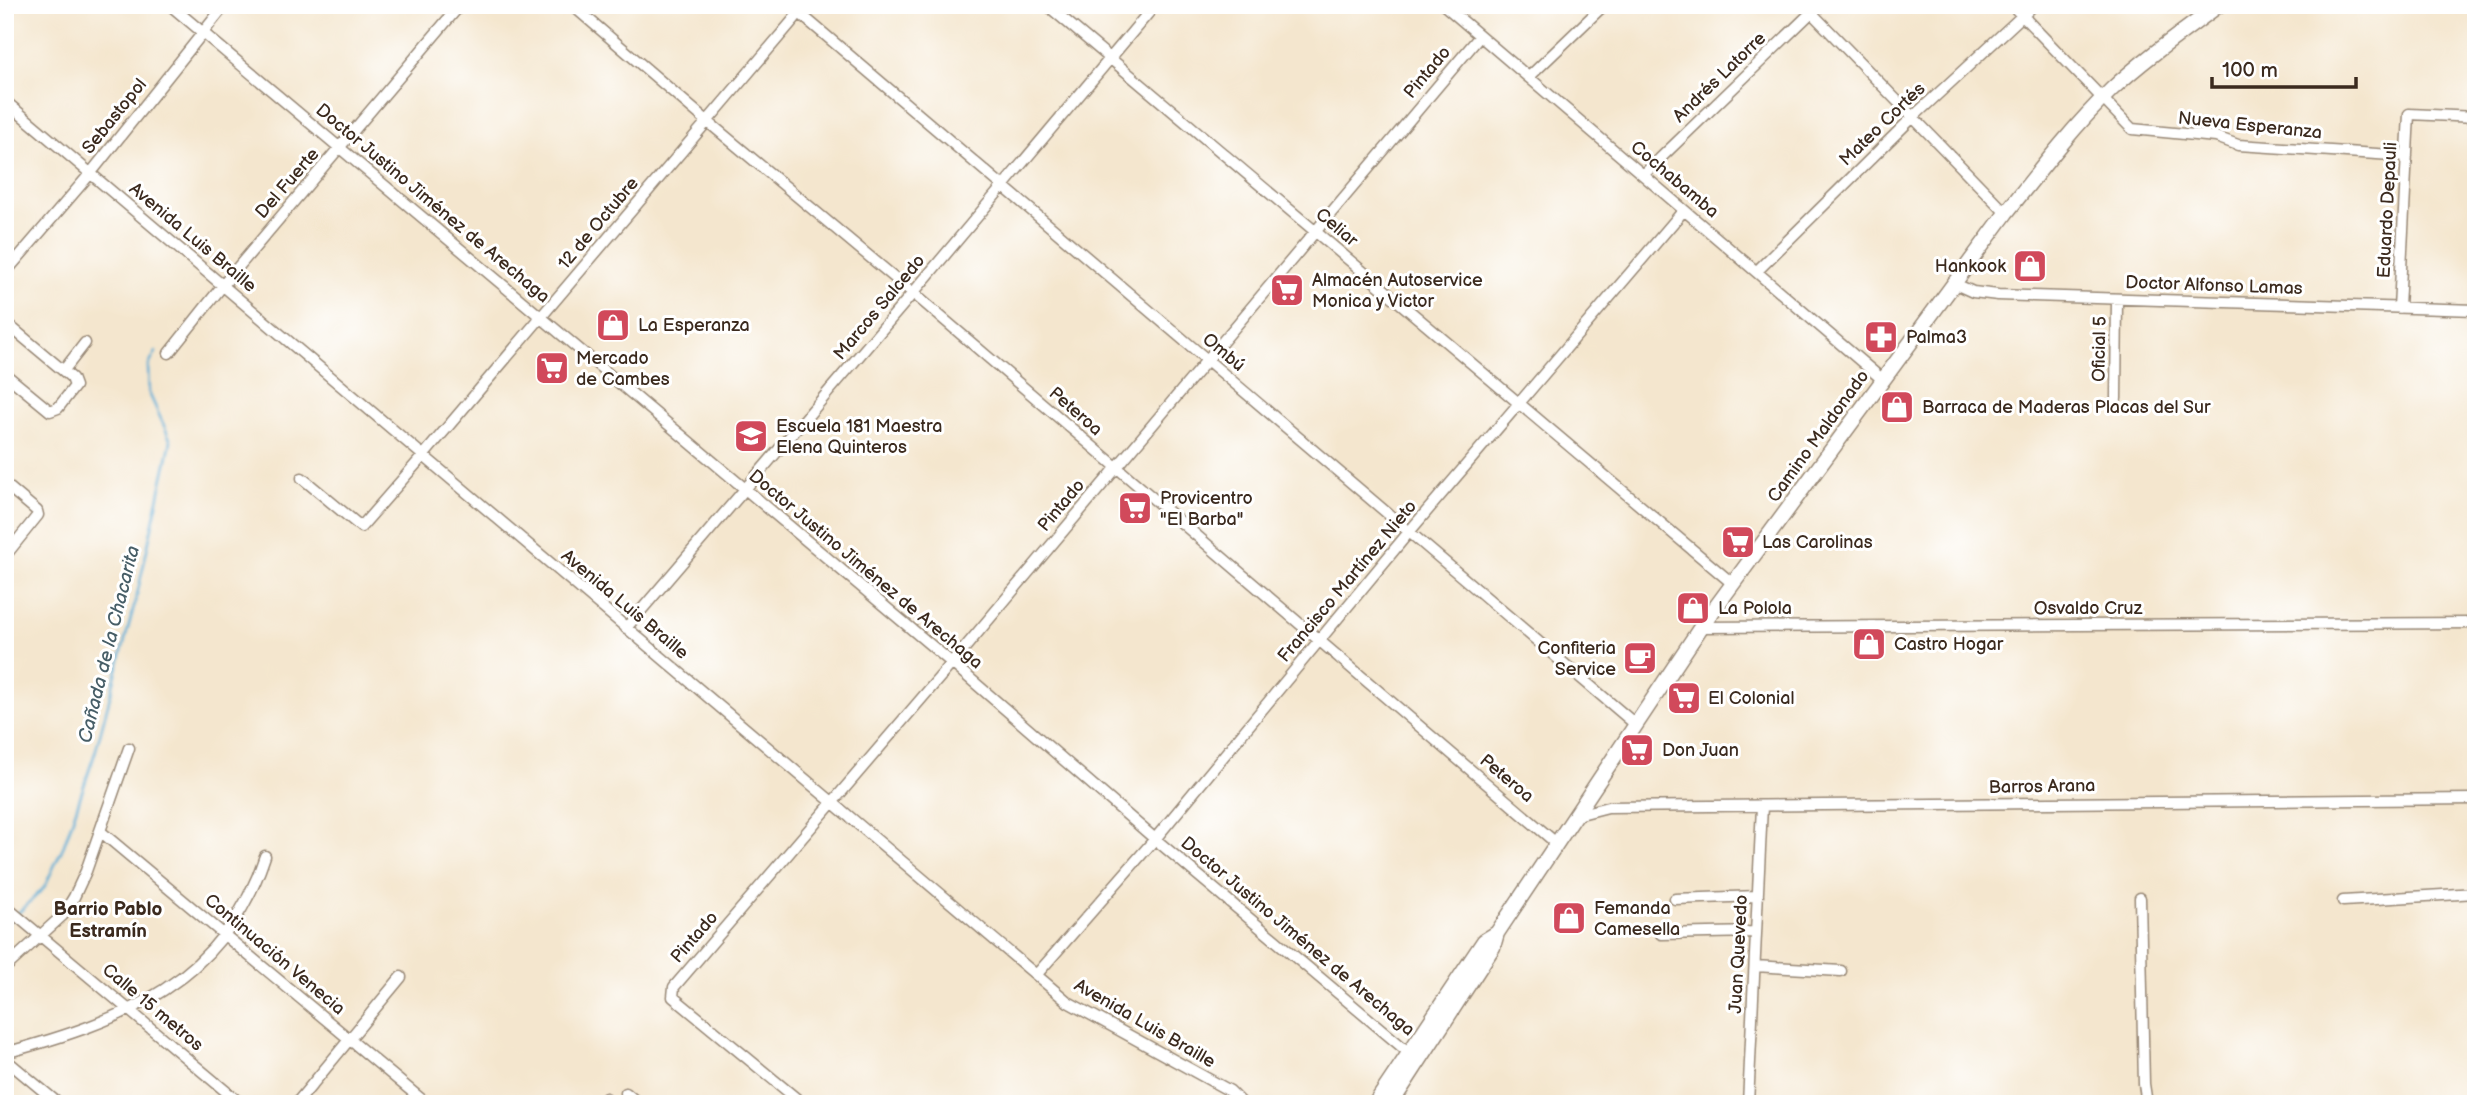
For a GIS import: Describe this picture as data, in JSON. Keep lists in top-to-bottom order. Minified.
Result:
{"streets":{"main road":["Camino Maldonado"],"street":["Pintado","Andrés Latorre","Sebastopol","Mateo Cortés","Nueva Esperanza","Cochabamba","Del Fuerte","Doctor Justino Jiménez de Arechaga","Eduardo Depauli","12 de Octubre","Celiar","Avenida Luis Braille","Doctor Alfonso Lamas","Marcos Salcedo","Oficial 5","Ombú","Peteroa","Francisco Martínez Nieto","Osvaldo Cruz","Barros Arana","Continuación Venecia","Juan Quevedo","Calle 15 metros"]},"crossings":[["Pintado","Cochabamba"],["Pintado","Doctor Justino Jiménez de Arechaga"],["Pintado","Celiar"],["Pintado","Avenida Luis Braille"],["Pintado","Ombú"],["Pintado","Peteroa"],["Andrés Latorre","Cochabamba"],["Sebastopol","Doctor Justino Jiménez de Arechaga"],["Sebastopol","Avenida Luis Braille"],["Mateo Cortés","Nueva Esperanza"],["Mateo Cortés","Cochabamba"],["Nueva Esperanza","Eduardo Depauli"],["Nueva Esperanza","Camino Maldonado"],["Cochabamba","Camino Maldonado"],["Cochabamba","Francisco Martínez Nieto"],["Del Fuerte","Doctor Justino Jiménez de Arechaga"],["Del Fuerte","Avenida Luis Braille"],["Doctor Justino Jiménez de Arechaga","12 de Octubre"],["Doctor Justino Jiménez de Arechaga","Marcos Salcedo"],["Doctor Justino Jiménez de Arechaga","Camino Maldonado"],["Doctor Justino Jiménez de Arechaga","Francisco Martínez Nieto"],["Eduardo Depauli","Doctor Alfonso Lamas"],["12 de Octubre","Avenida Luis Braille"],["12 de Octubre","Ombú"],["12 de Octubre","Peteroa"],["Celiar","Marcos Salcedo"],["Celiar","Camino Maldonado"],["Celiar","Francisco Martínez Nieto"],["Avenida Luis Braille","Marcos Salcedo"],["Avenida Luis Braille","Francisco Martínez Nieto"],["Doctor Alfonso Lamas","Oficial 5"],["Doctor Alfonso Lamas","Camino Maldonado"],["Marcos Salcedo","Ombú"],["Marcos Salcedo","Peteroa"],["Ombú","Camino Maldonado"],["Ombú","Francisco Martínez Nieto"],["Peteroa","Camino Maldonado"],["Peteroa","Francisco Martínez Nieto"],["Camino Maldonado","Osvaldo Cruz"],["Camino Maldonado","Barros Arana"],["Barros Arana","Juan Quevedo"]],"districts":["Barrio Pablo Estramín"],"water":["Cañada de la Chacarita"],"places":{"shop":["Hankook","La Esperanza","Barraca de Maderas Placas del Sur","La Polola","Castro Hogar","Femanda Camesella"],"supermarket":["Almacén Autoservice Monica y Victor","Mercado de Cambes","Provicentro \"El Barba\"","Las Carolinas","El Colonial","Don Juan"],"pharmacy":["Palma3"],"school or university":["Escuela 181 Maestra Elena Quinteros"],"cafe":["Confiteria Service"]},"scale_bar":"100 m"}
